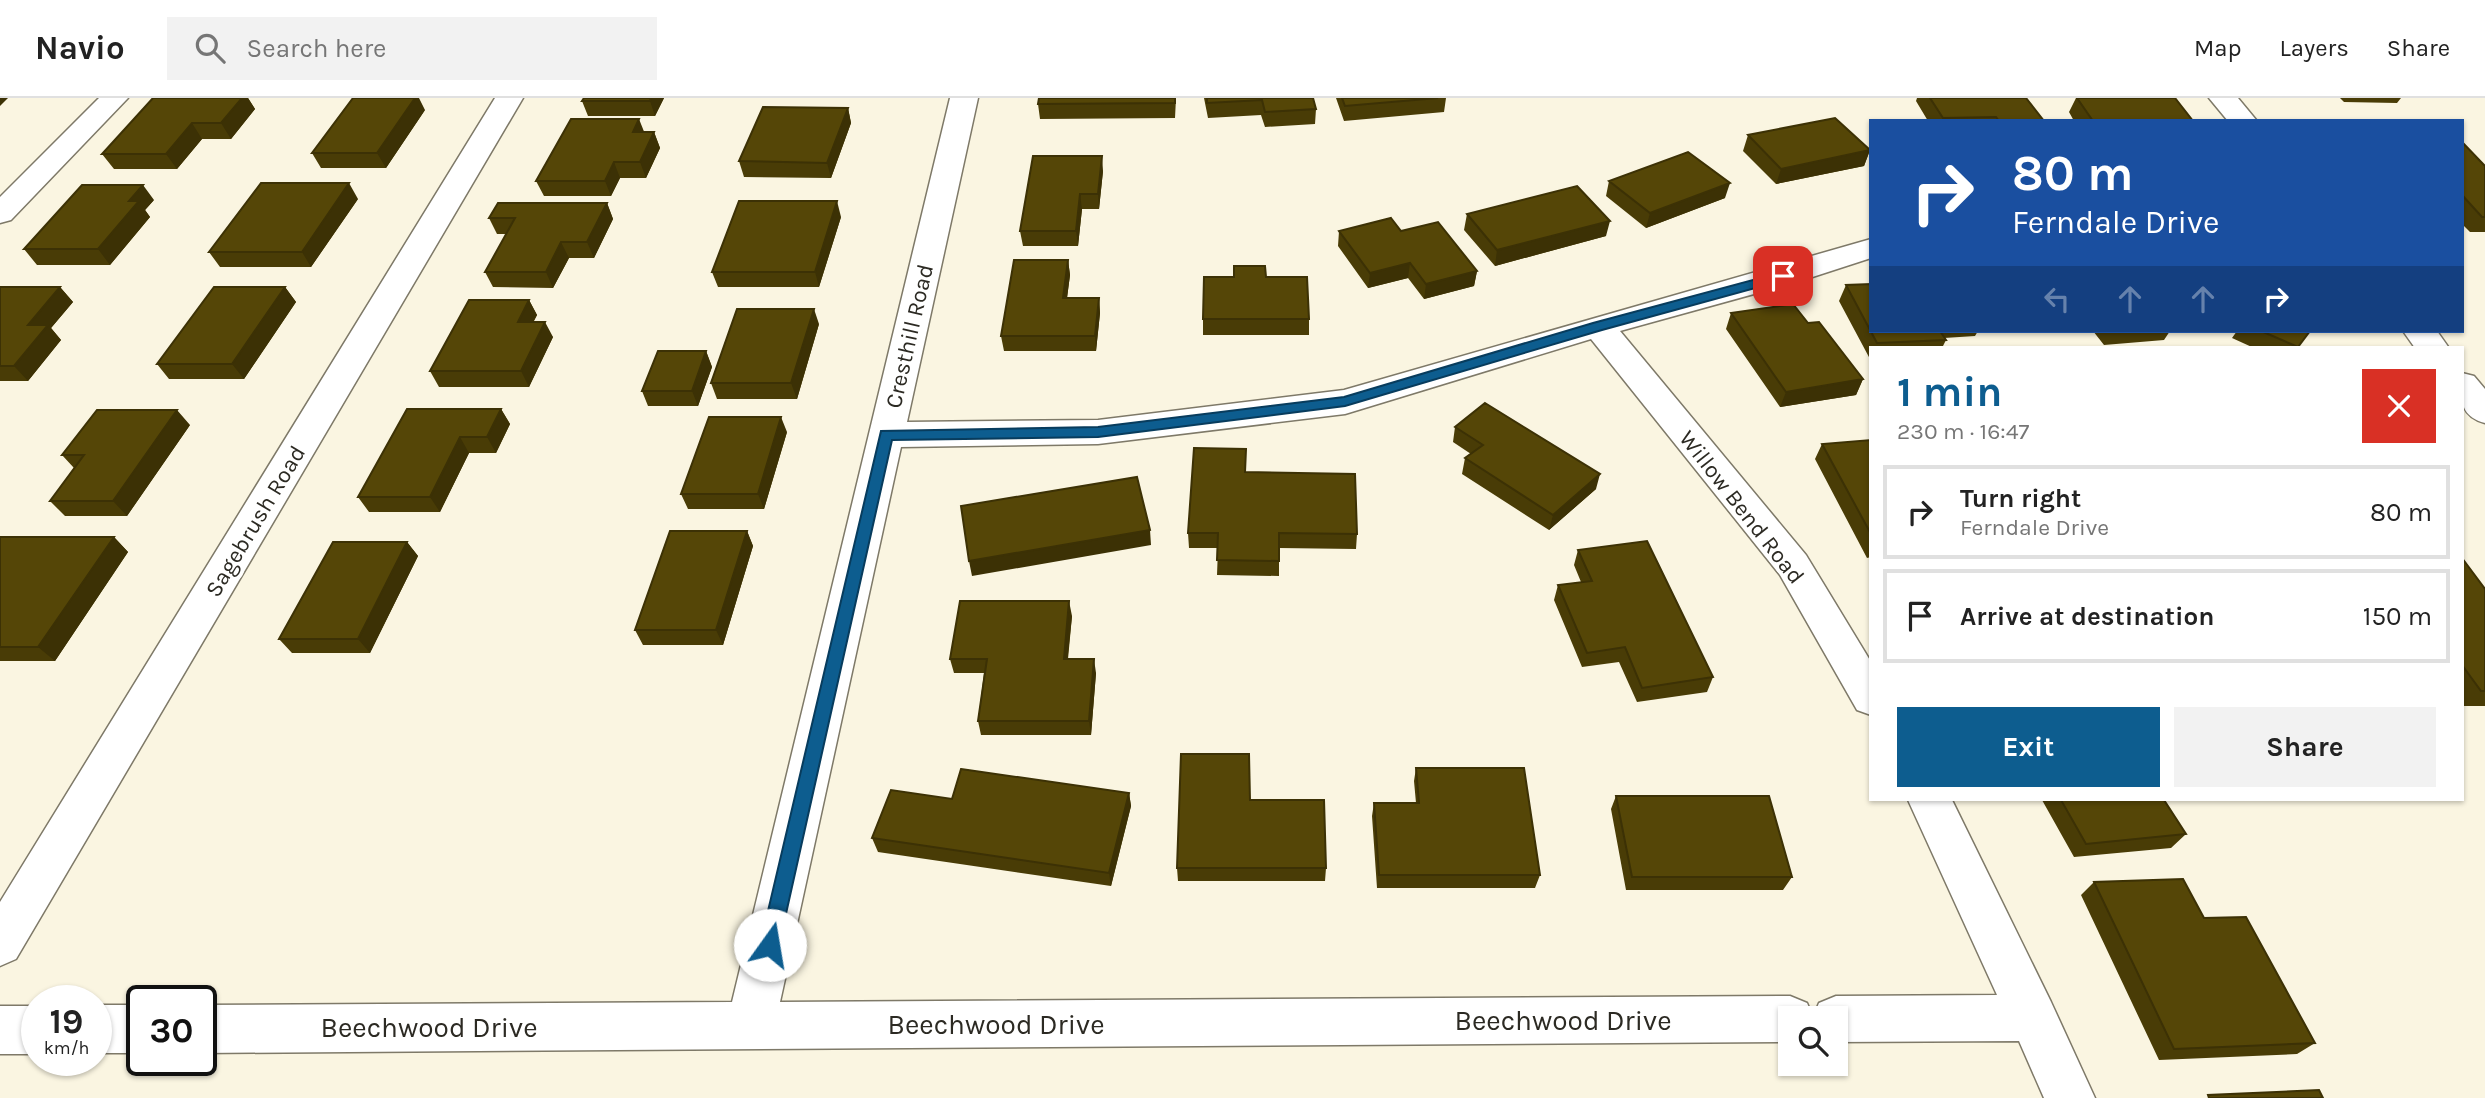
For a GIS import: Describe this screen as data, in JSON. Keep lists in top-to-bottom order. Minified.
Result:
{"streets":{"street":["Cresthill Road","Willow Bend Road","Sagebrush Road","Beechwood Drive"]},"crossings":[["Cresthill Road","Beechwood Drive"]],"page":{"header":"Navio","search":"Search here","nav":["Map","Layers","Share"],"turn":["80 m","Ferndale Drive"],"heading":["1 min","230 m · 16:47"],"list":[{"name":"Turn right","note":"Ferndale Drive","value":"80 m"},{"name":"Arrive at destination","value":"150 m"}],"buttons":["Exit","Share"],"speed":"19 km/h","limit":"30"}}
